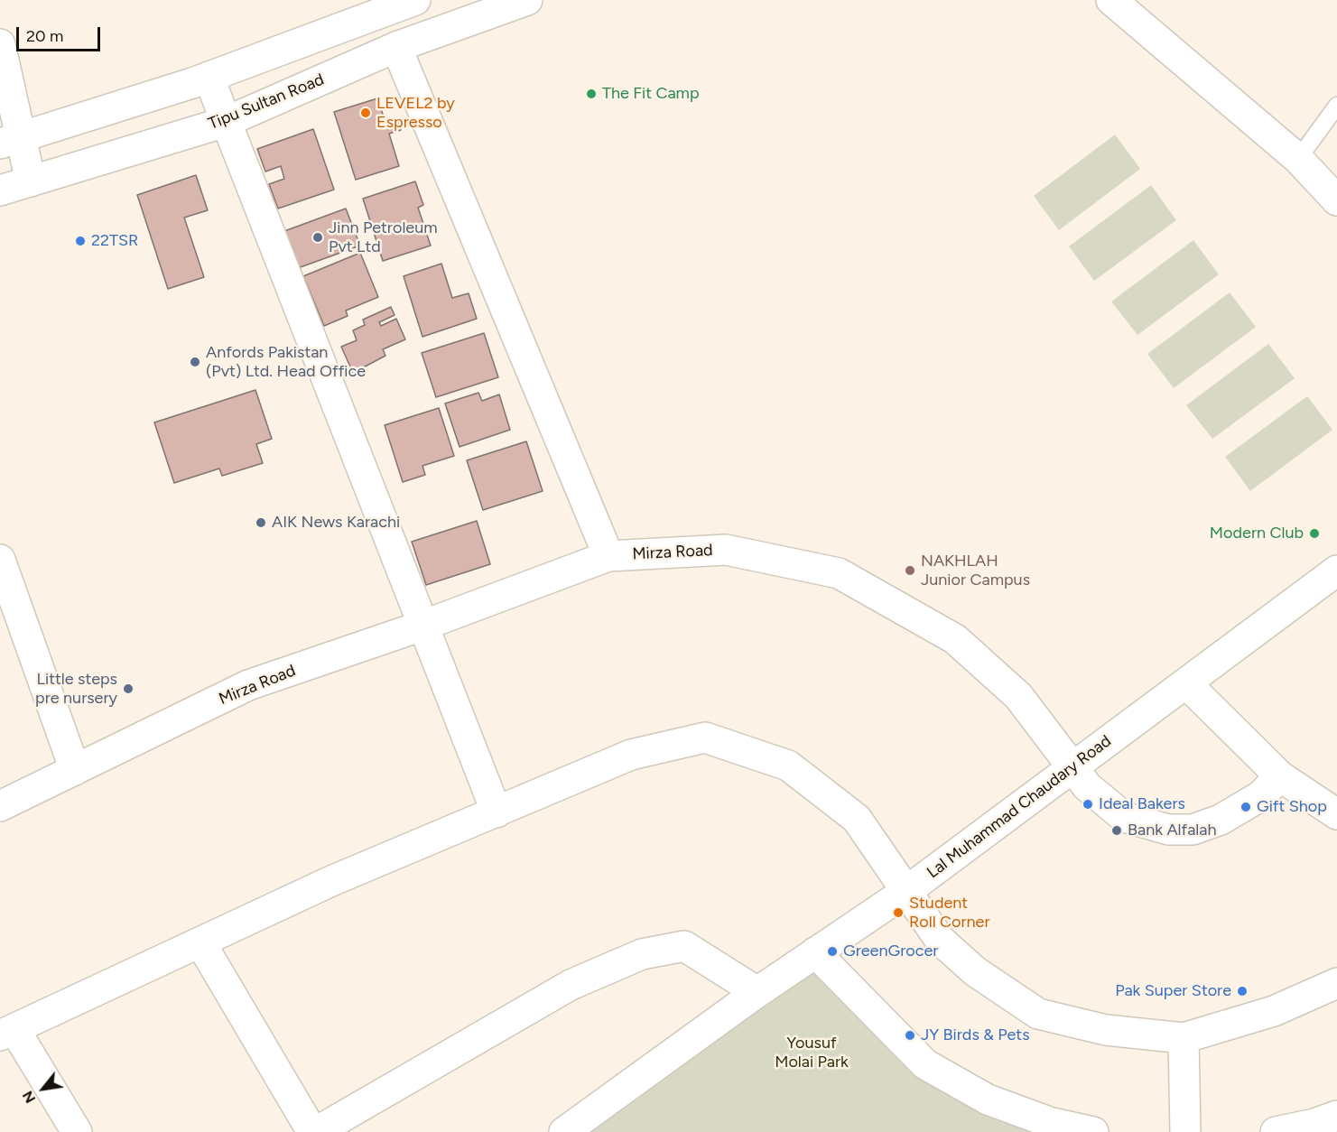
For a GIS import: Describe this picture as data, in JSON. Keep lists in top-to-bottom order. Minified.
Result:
{"streets":{"street":["Tipu Sultan Road","Mirza Road","Lal Muhammad Chaudary Road"]},"crossings":[["Mirza Road","Lal Muhammad Chaudary Road"]],"parks":["Yousuf Molai Park"],"places":["The Fit Camp","LEVEL2 by Espresso","Jinn Petroleum Pvt Ltd","22TSR","Anfords Pakistan (Pvt) Ltd. Head Office","AIK News Karachi","Modern Club","NAKHLAH Junior Campus","Little steps pre nursery","Ideal Bakers","Gift Shop","Bank Alfalah","Student Roll Corner","GreenGrocer","Pak Super Store","JY Birds & Pets"],"scale_bar":"20 m","north":"bottom left"}
